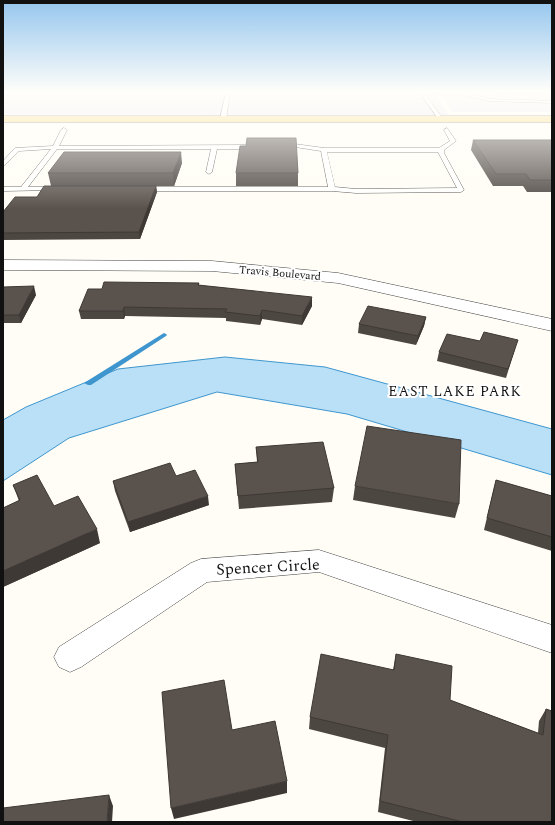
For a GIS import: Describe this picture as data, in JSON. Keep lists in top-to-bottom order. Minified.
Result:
{"streets":{"street":["Travis Boulevard","Spencer Circle"]},"districts":["EAST LAKE PARK"]}
